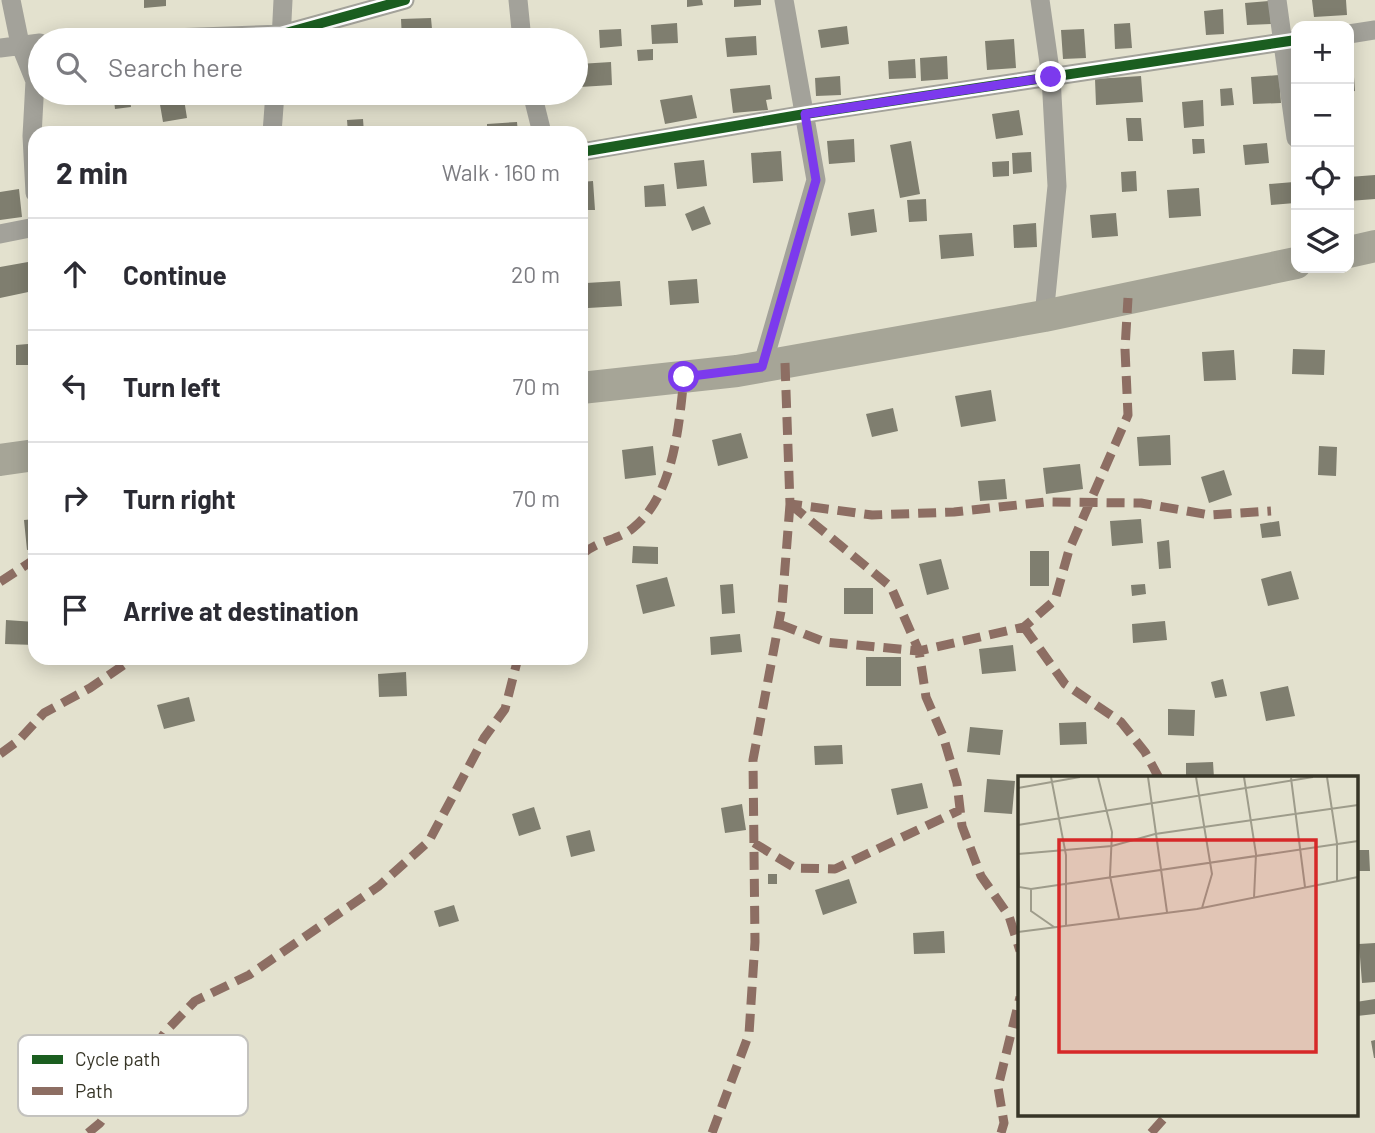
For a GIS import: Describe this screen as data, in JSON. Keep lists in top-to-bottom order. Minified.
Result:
{"legend":["Cycle path","Path"],"page":{"map_buttons":["+","−"],"search":"Search here","heading":["2 min","Walk · 160 m"],"list":[["Continue","20 m"],["Turn left","70 m"],["Turn right","70 m"],"Arrive at destination"]}}
